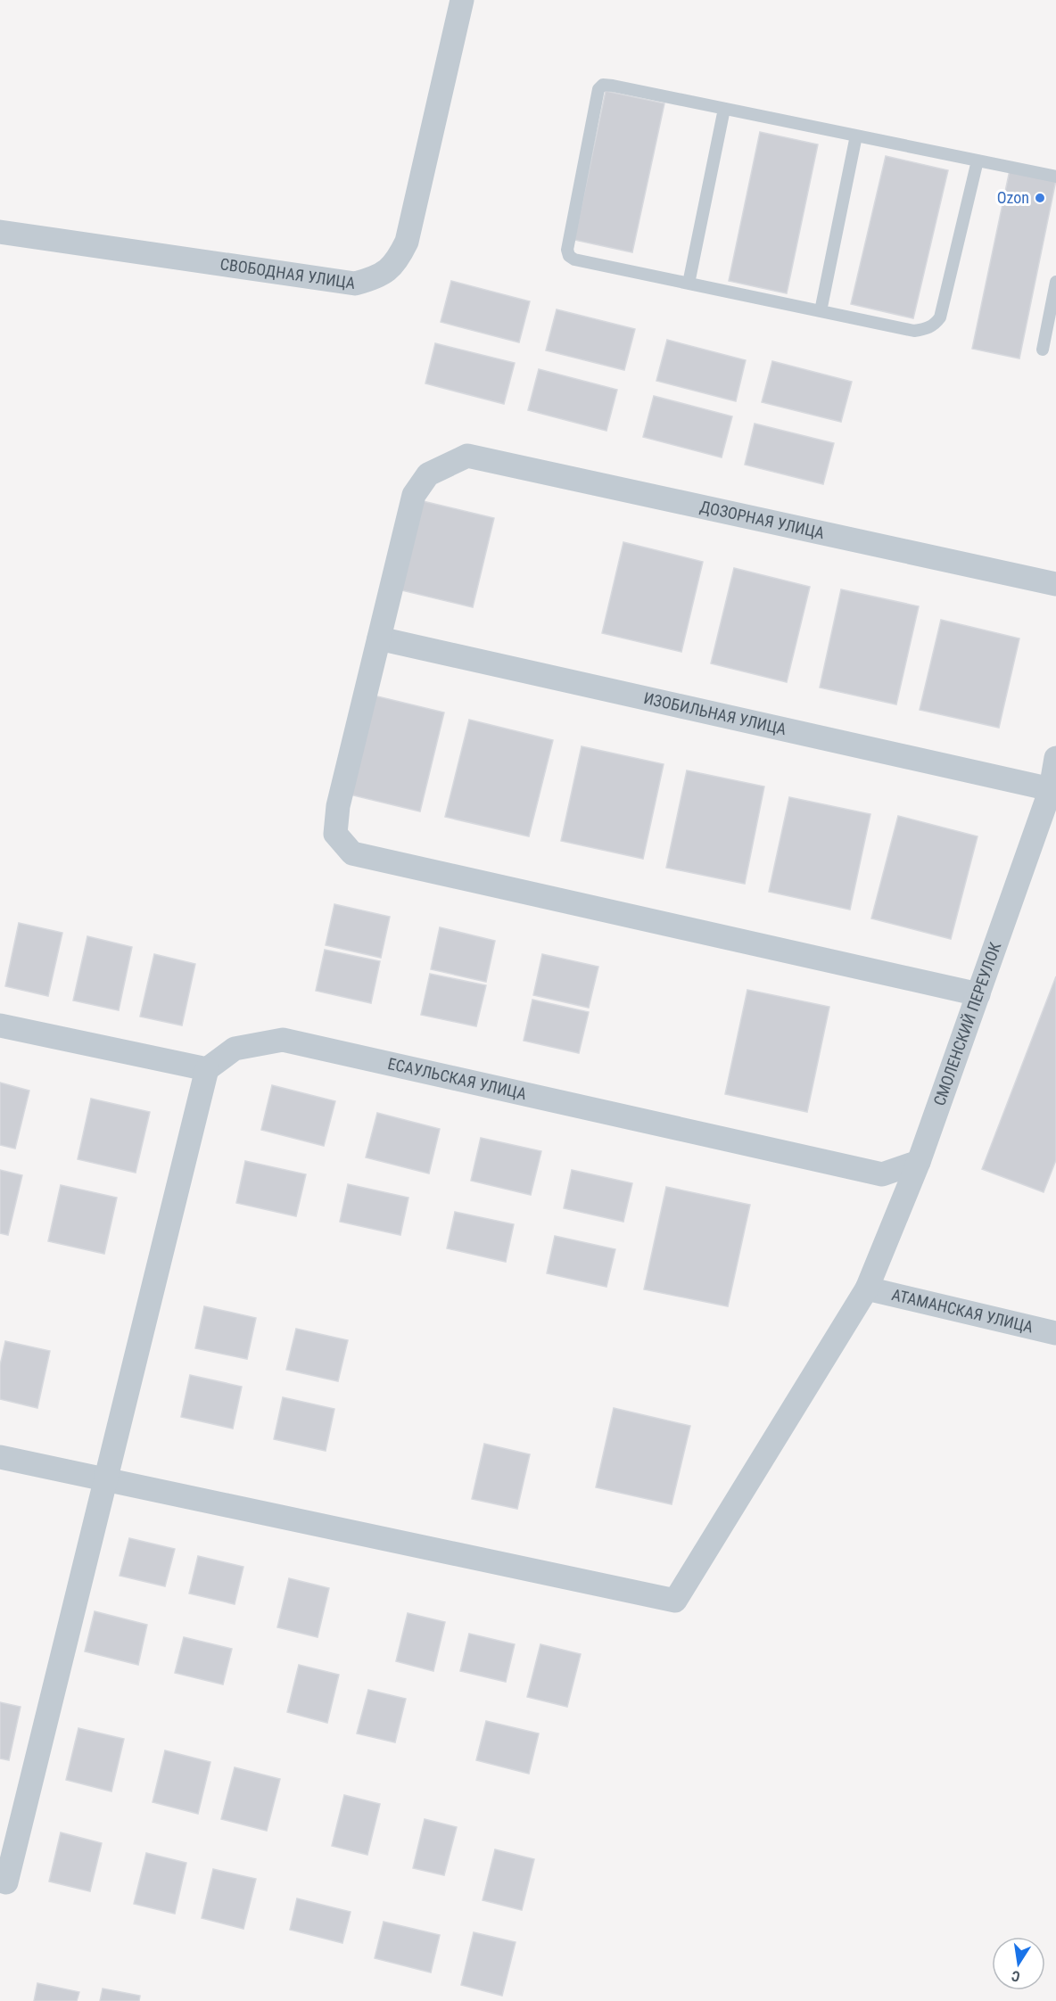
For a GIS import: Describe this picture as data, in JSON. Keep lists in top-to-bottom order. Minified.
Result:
{"streets":{"street":["СВОБОДНАЯ УЛИЦА","ДОЗОРНАЯ УЛИЦА","ИЗОБИЛЬНАЯ УЛИЦА","СМОЛЕНСКИЙ ПЕРЕУЛОК","ЕСАУЛЬСКАЯ УЛИЦА","АТАМАНСКАЯ УЛИЦА"]},"crossings":[["ДОЗОРНАЯ УЛИЦА","ИЗОБИЛЬНАЯ УЛИЦА"],["ИЗОБИЛЬНАЯ УЛИЦА","СМОЛЕНСКИЙ ПЕРЕУЛОК"],["СМОЛЕНСКИЙ ПЕРЕУЛОК","ЕСАУЛЬСКАЯ УЛИЦА"],["СМОЛЕНСКИЙ ПЕРЕУЛОК","АТАМАНСКАЯ УЛИЦА"]],"places":["Ozon"],"north":"bottom"}
